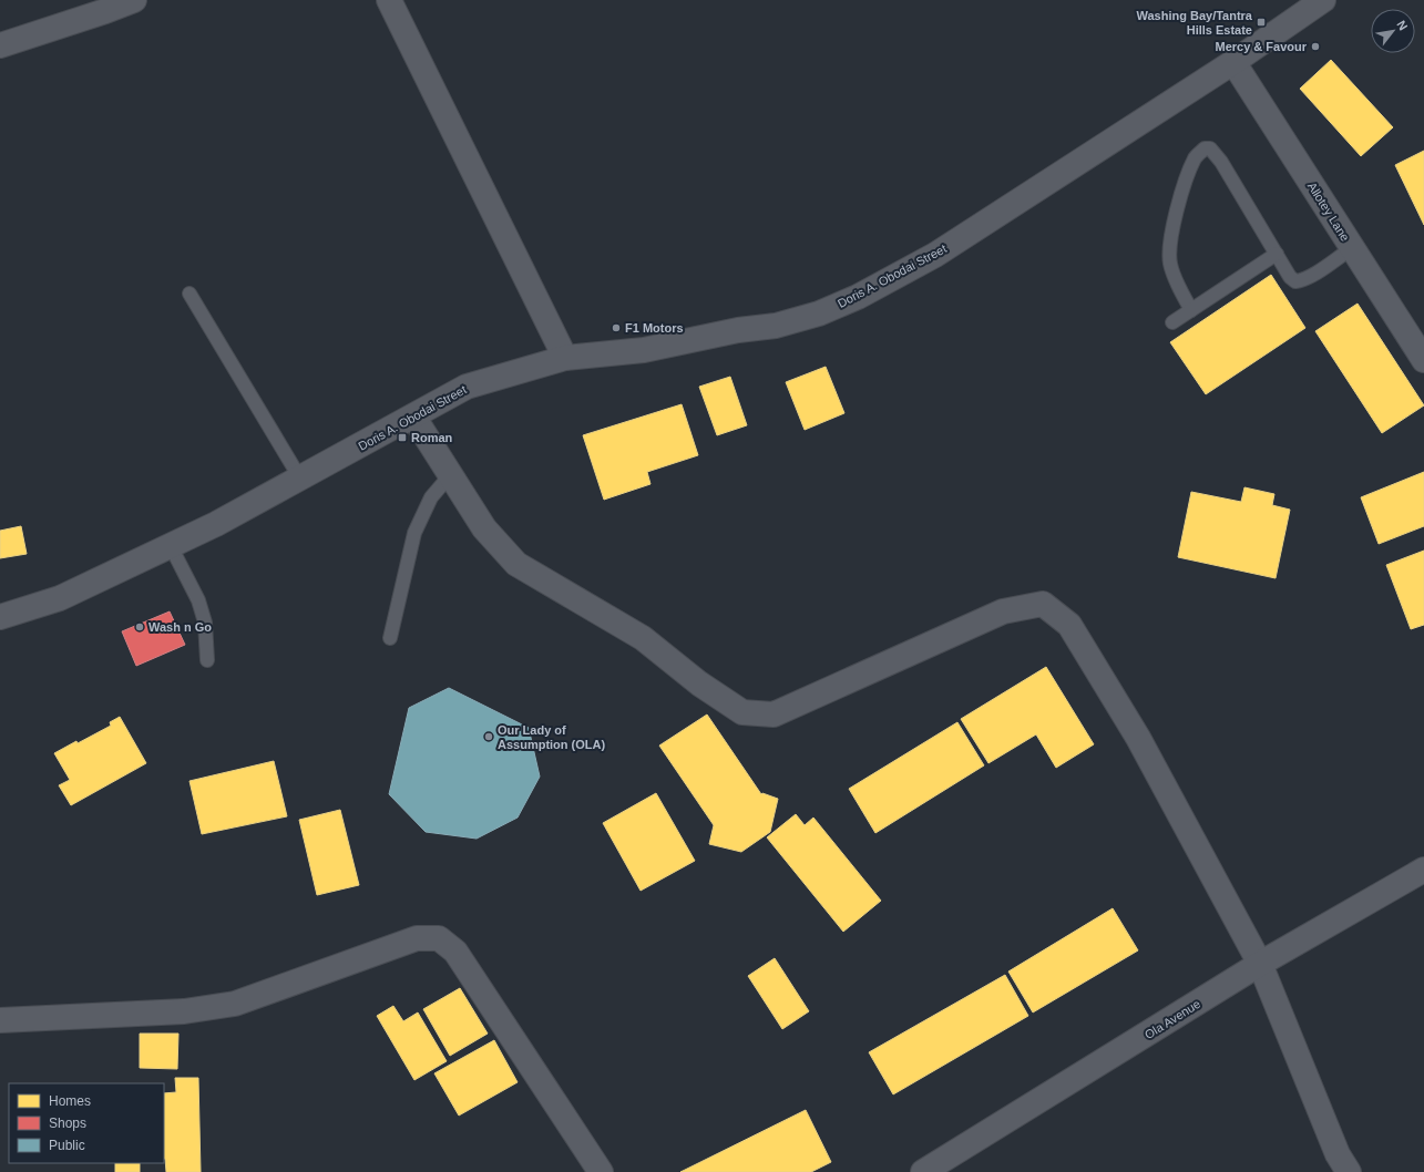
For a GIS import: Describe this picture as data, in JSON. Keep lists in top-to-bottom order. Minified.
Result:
{"streets":{"street":["Allotey Lane","Doris A. Obodai Street","Ola Avenue"]},"crossings":[["Allotey Lane","Doris A. Obodai Street"]],"places":{"transit":["Washing Bay/Tantra Hills Estate","Roman"],"other":["Mercy & Favour","F1 Motors","Wash n Go","Our Lady of Assumption (OLA)"]},"legend":["Homes","Shops","Public"],"north":"top right"}
